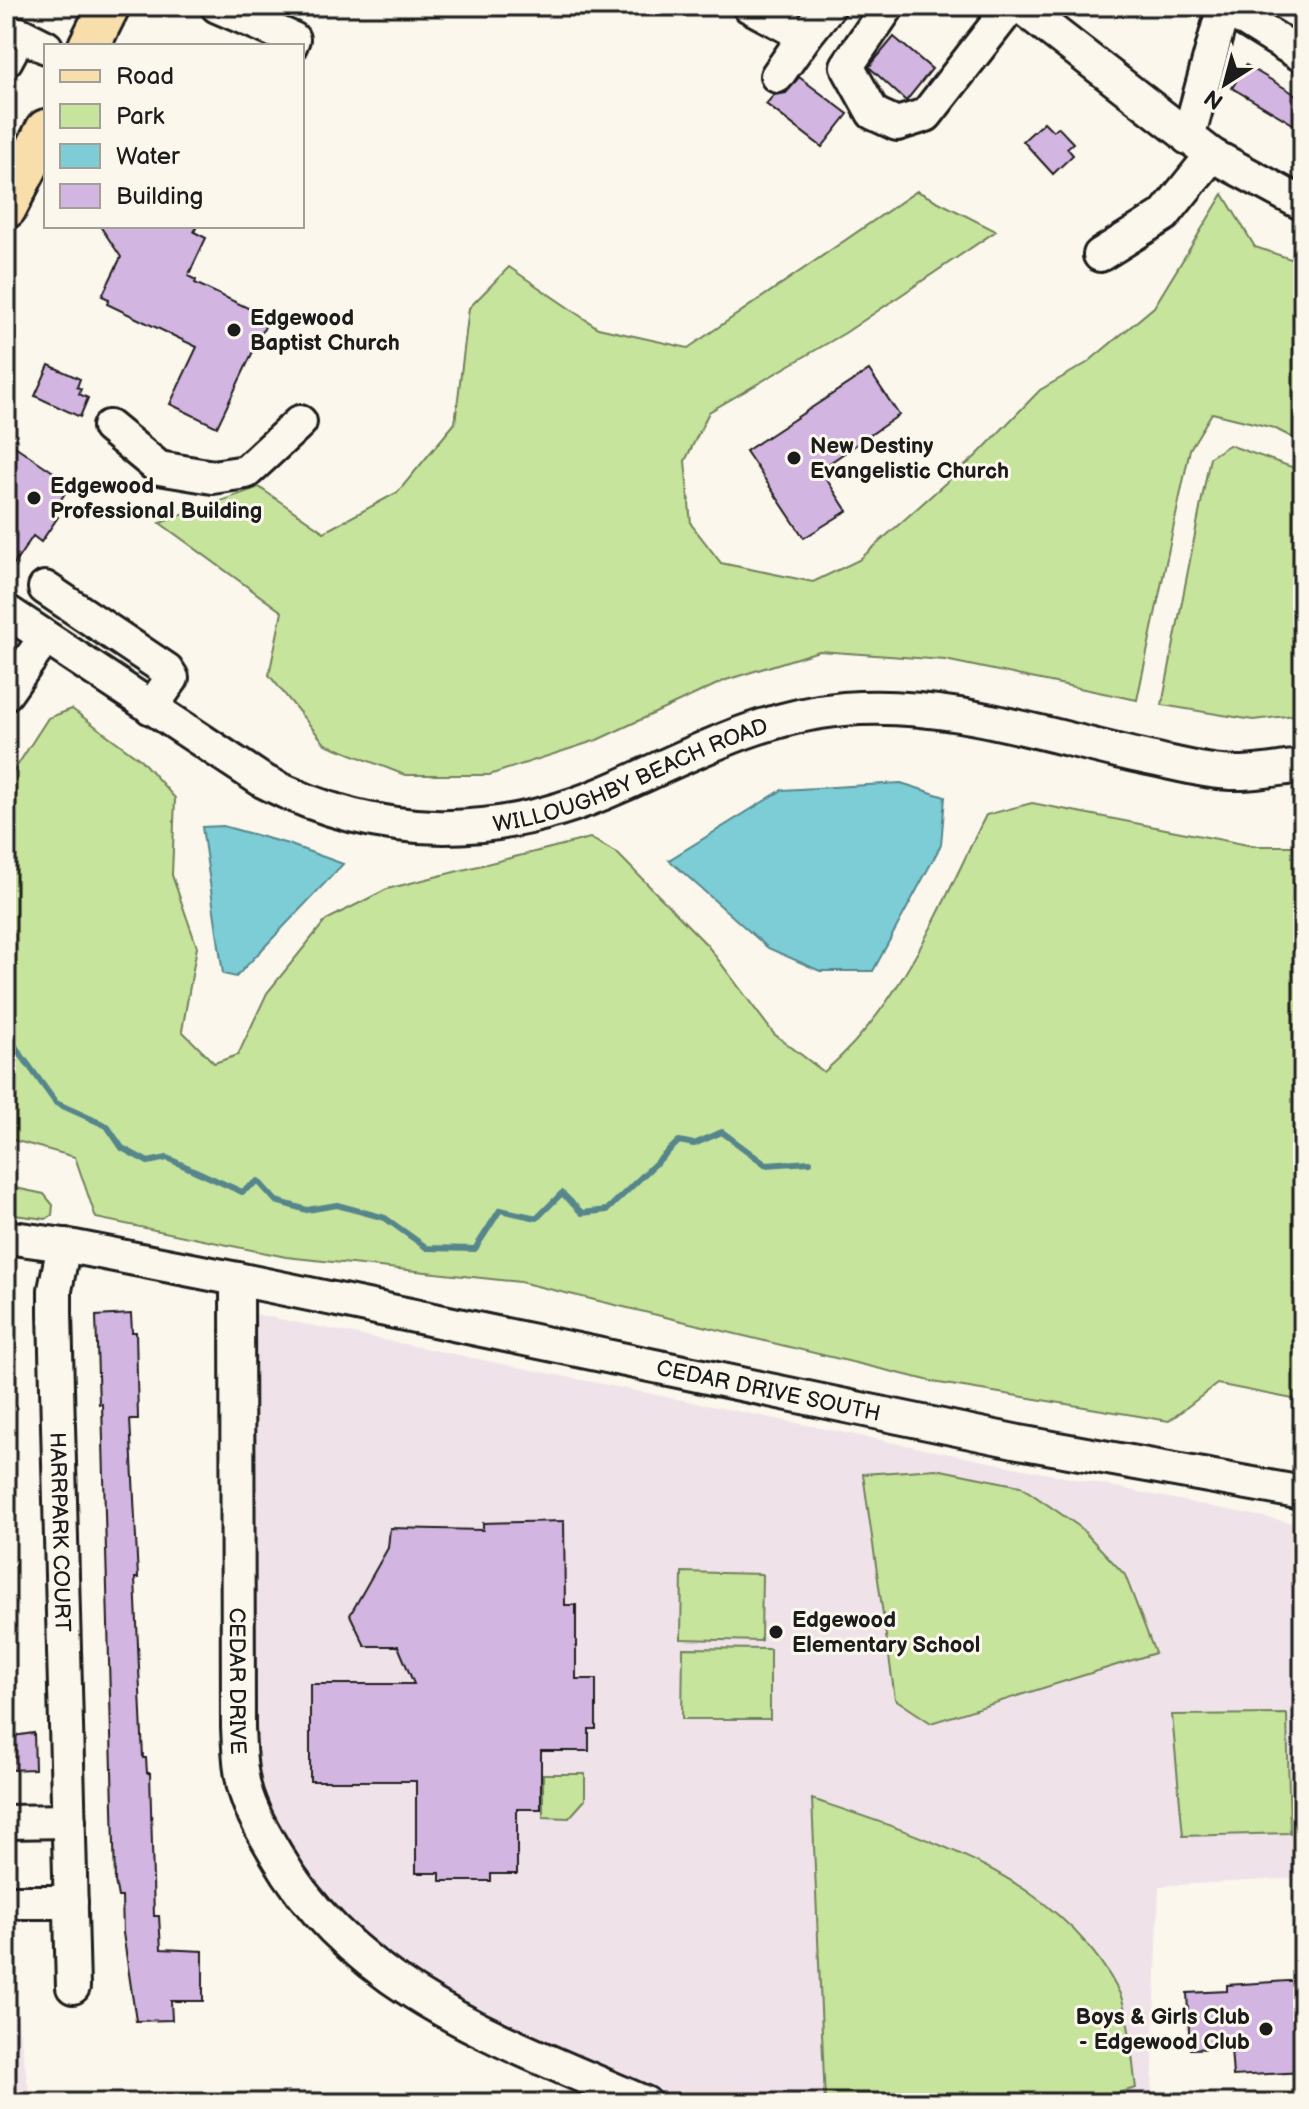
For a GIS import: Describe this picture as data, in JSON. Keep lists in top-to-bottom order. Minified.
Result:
{"streets":{"street":["WILLOUGHBY BEACH ROAD","CEDAR DRIVE SOUTH","HARRPARK COURT","CEDAR DRIVE"]},"crossings":[["CEDAR DRIVE SOUTH","CEDAR DRIVE"]],"places":["Edgewood Baptist Church","New Destiny Evangelistic Church","Edgewood Professional Building","Edgewood Elementary School","Boys & Girls Club - Edgewood Club"],"legend":["Road","Park","Water","Building"],"north":"bottom left"}
